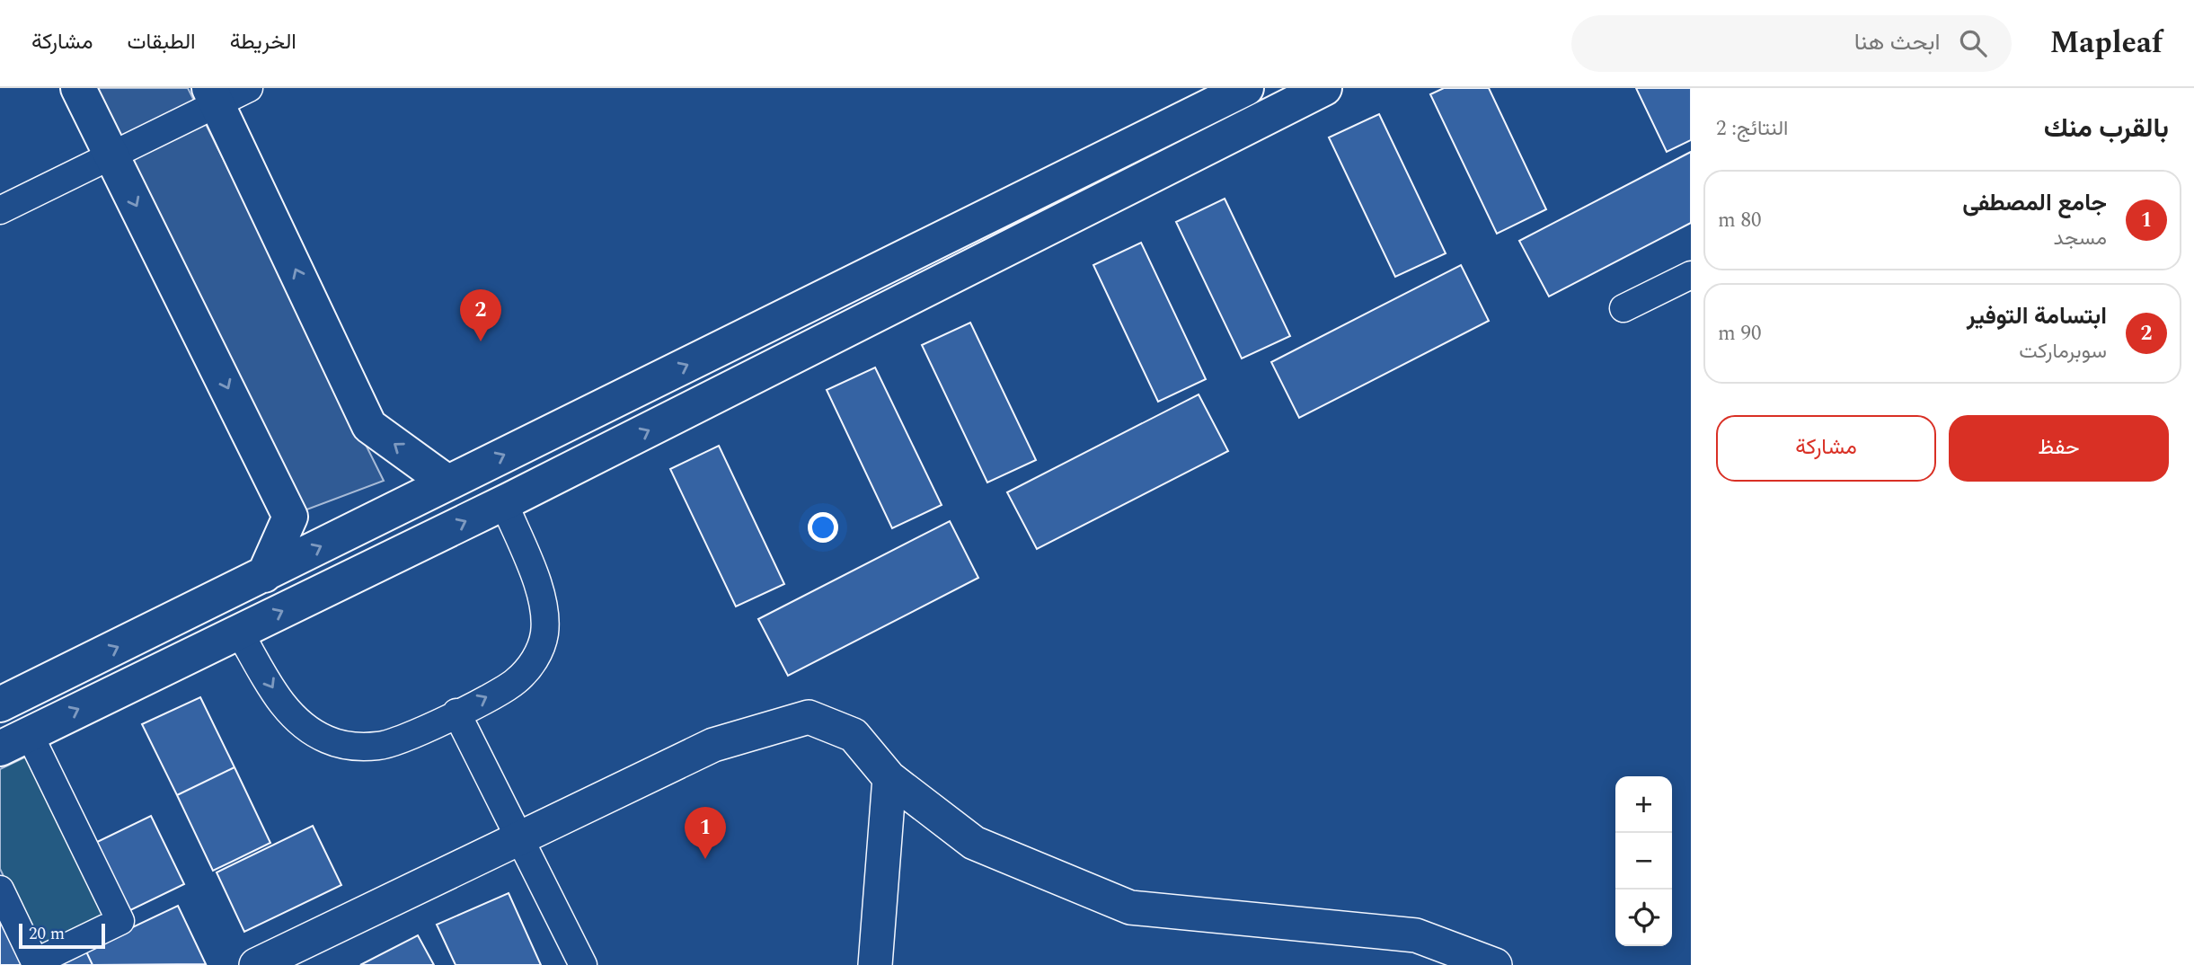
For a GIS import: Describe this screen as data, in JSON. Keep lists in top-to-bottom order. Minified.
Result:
{"scale_bar":"20 m","page":{"header":"Mapleaf","search":"ابحث هنا","nav":["الخريطة","الطبقات","مشاركة"],"heading":["بالقرب منك","النتائج: 2"],"list":[{"mark":"1","name":"جامع المصطفى","note":"مسجد","value":"80 m"},{"mark":"2","name":"ابتسامة التوفير","note":"سوبرماركت","value":"90 m"}],"pins":["2","1"],"buttons":["حفظ","مشاركة"],"map_buttons":["+","−"],"scale":"20 m"}}
